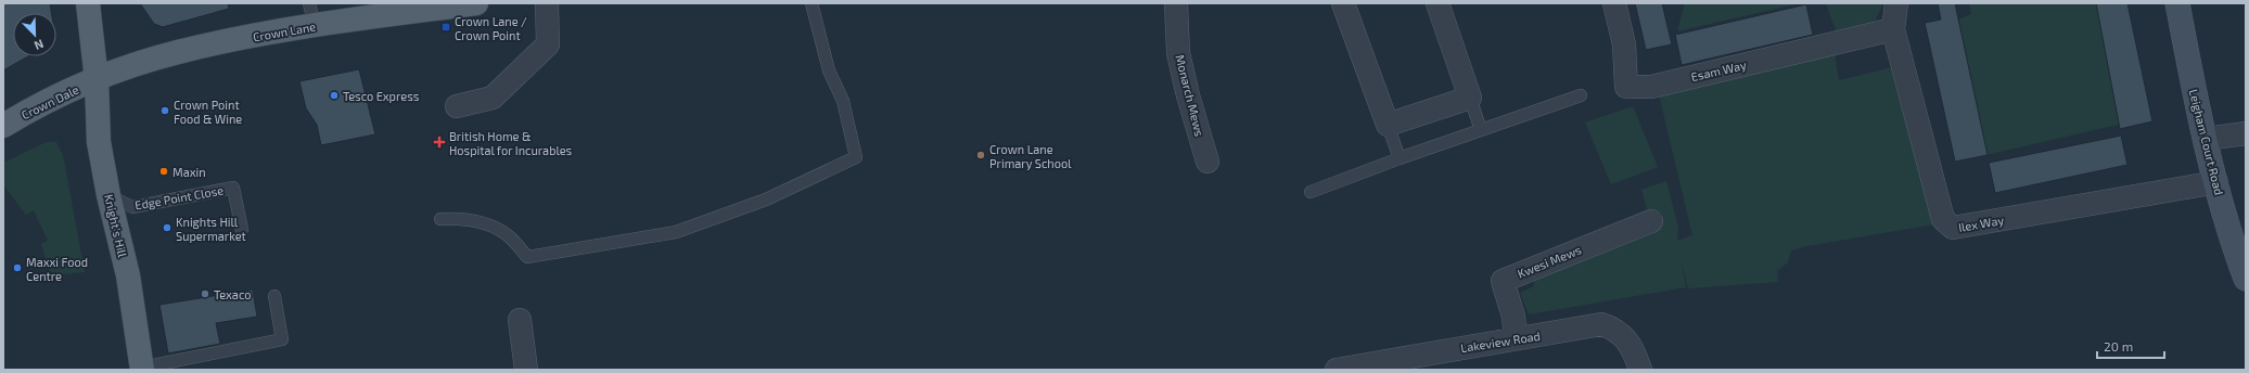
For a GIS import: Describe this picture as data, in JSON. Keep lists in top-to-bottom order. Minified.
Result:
{"streets":{"main road":["Crown Lane","Crown Dale","Knight's Hill"],"street":["Esam Way","Monarch Mews","Leigham Court Road","Ilex Way","Kwesi Mews","Lakeview Road"],"lane":["Edge Point Close"]},"crossings":[["Crown Lane","Crown Dale"],["Crown Lane","Knight's Hill"],["Esam Way","Ilex Way"],["Crown Dale","Knight's Hill"],["Leigham Court Road","Ilex Way"],["Edge Point Close","Knight's Hill"],["Kwesi Mews","Lakeview Road"]],"places":{"transit":["Crown Lane / Crown Point"],"other":["Tesco Express","Crown Point Food & Wine","Crown Lane Primary School","Maxin","Knights Hill Supermarket","Maxxi Food Centre","Texaco"],"health":["British Home & Hospital for Incurables"]},"scale_bar":"20 m","north":"bottom right"}
